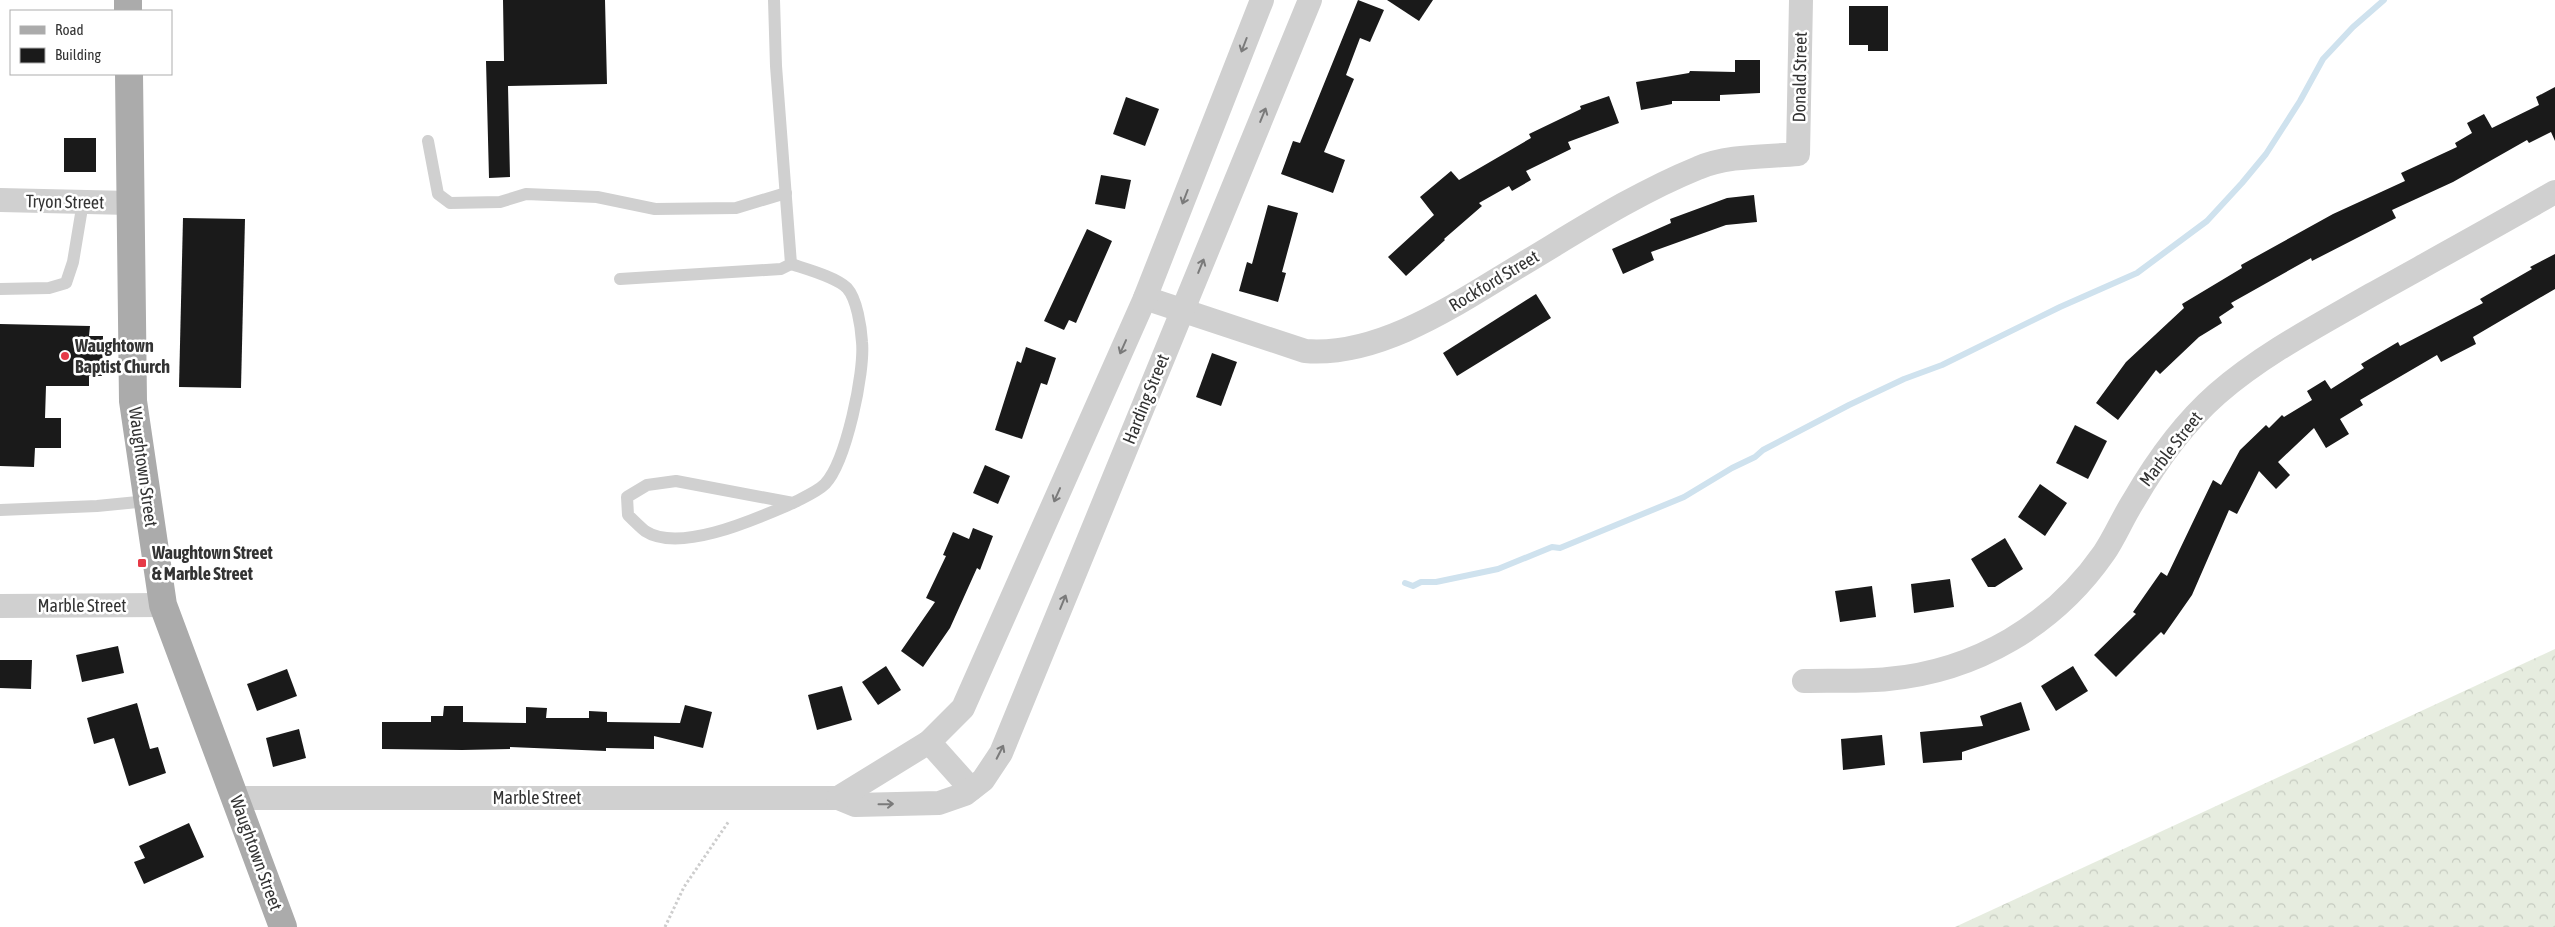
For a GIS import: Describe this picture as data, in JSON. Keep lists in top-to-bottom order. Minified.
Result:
{"streets":{"main road":["Waughtown Street"],"street":["Donald Street","Tryon Street","Rockford Street","Harding Street","Marble Street"]},"crossings":[["Donald Street","Rockford Street"],["Tryon Street","Waughtown Street"],["Rockford Street","Harding Street"],["Harding Street","Marble Street"],["Marble Street","Waughtown Street"]],"places":{"other":["Waughtown Baptist Church"],"transit":["Waughtown Street & Marble Street"]},"legend":["Road","Building"]}
